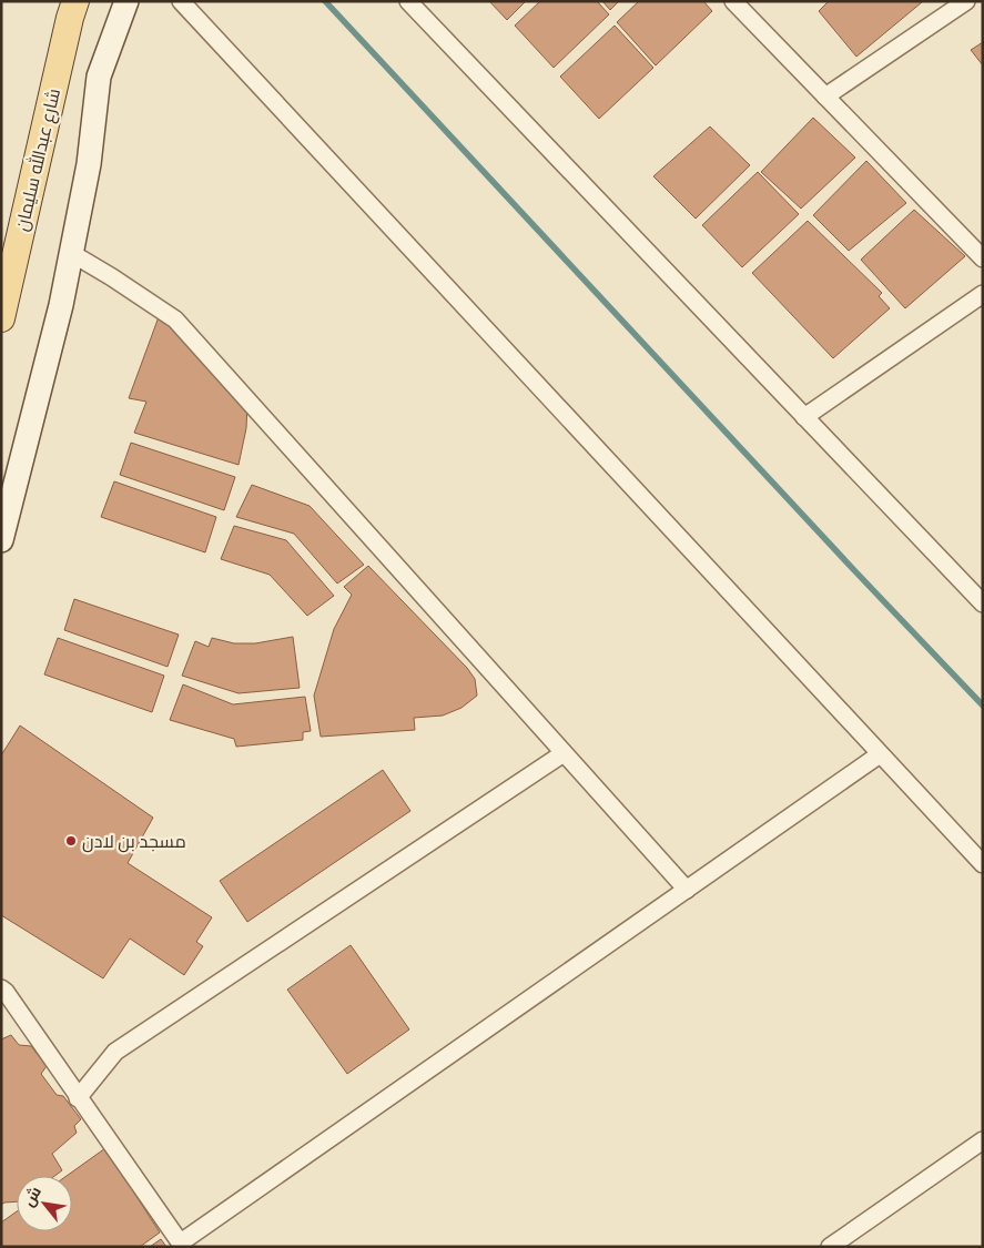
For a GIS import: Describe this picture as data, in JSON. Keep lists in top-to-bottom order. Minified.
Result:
{"streets":{"main road":["شارع عبدالله سليمان"]},"places":["مسجد بن لادن"],"north":"top left"}
